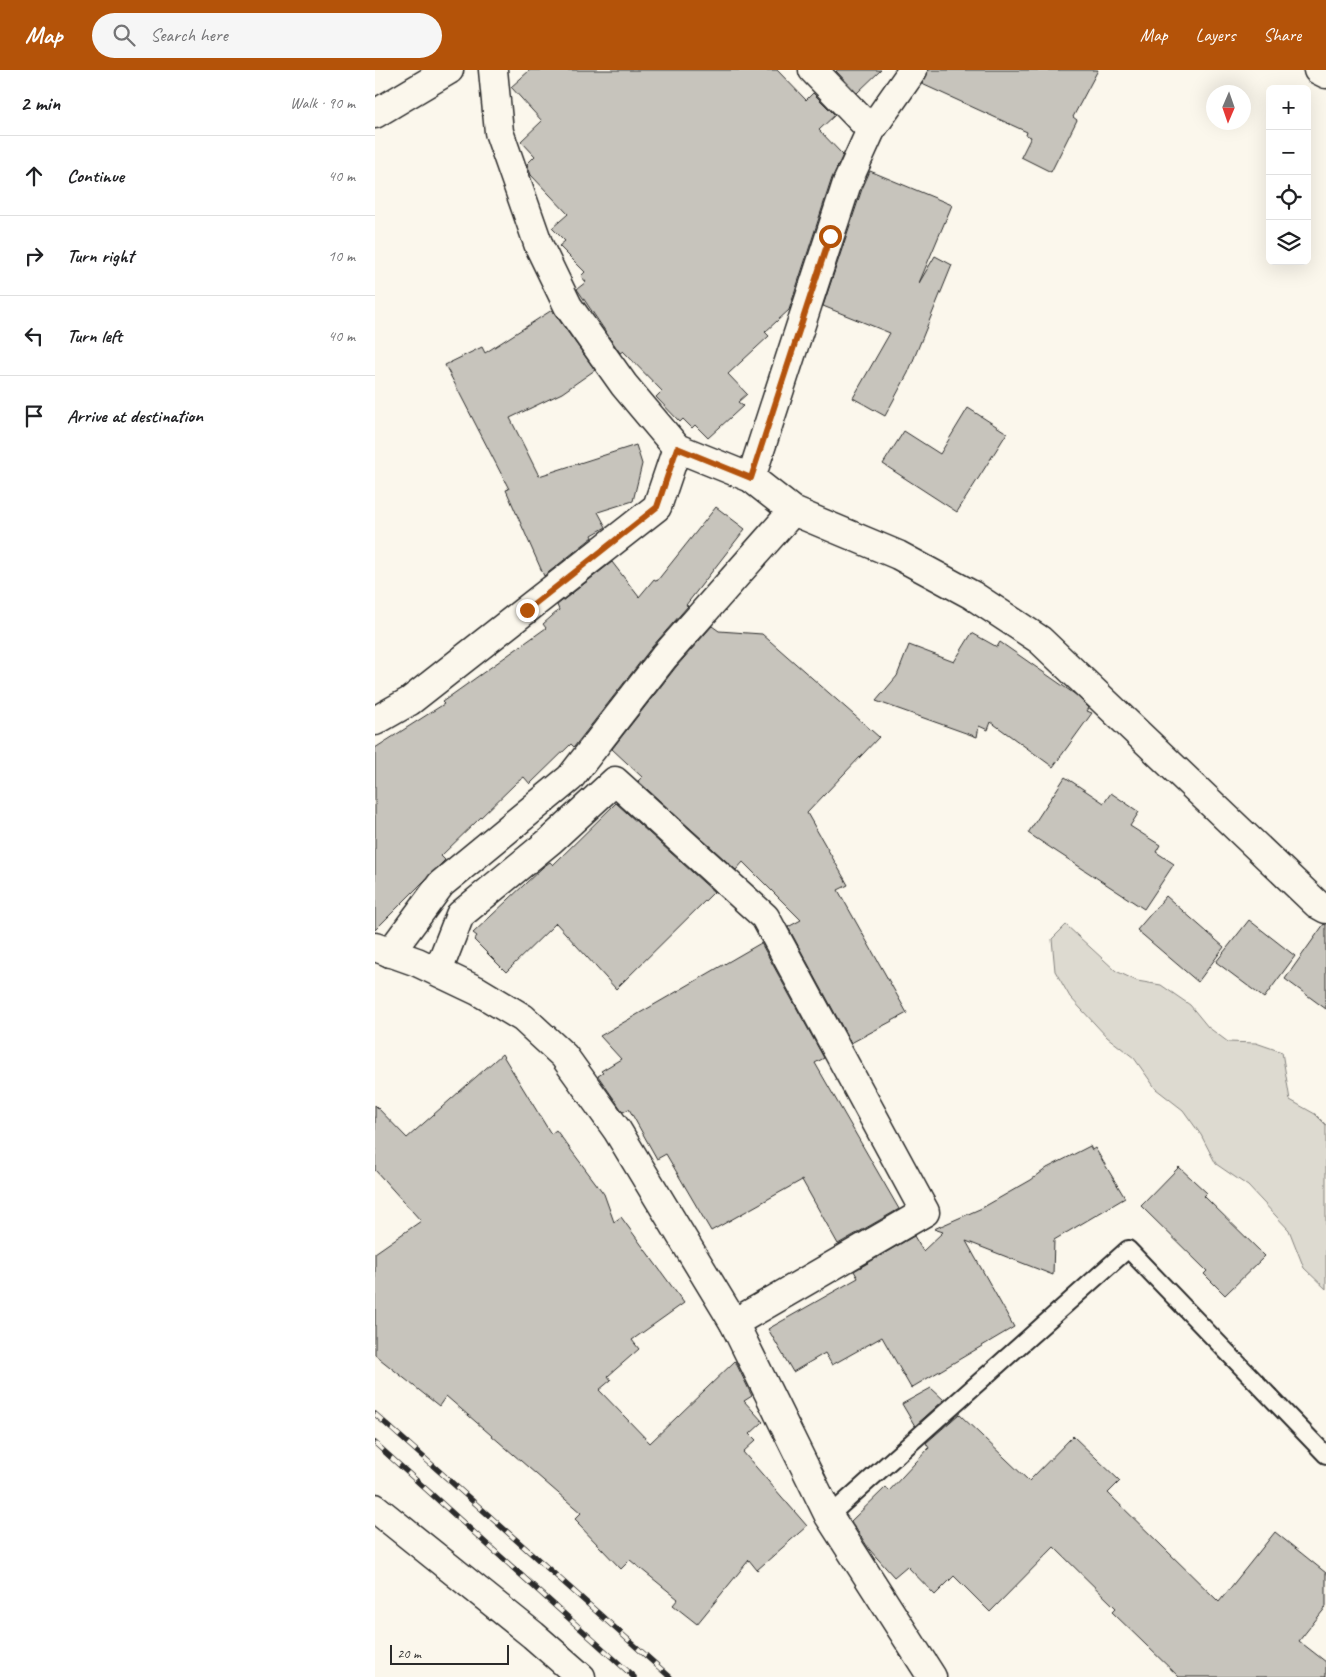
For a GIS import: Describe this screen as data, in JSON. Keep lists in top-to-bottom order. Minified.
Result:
{"scale_bar":"20 m","north":"bottom","page":{"header":"Map","search":"Search here","nav":["Map","Layers","Share"],"heading":["2 min","Walk · 90 m"],"map_buttons":["+","−"],"list":[["Continue","40 m"],["Turn right","10 m"],["Turn left","40 m"],"Arrive at destination"],"scale":"20 m"}}
